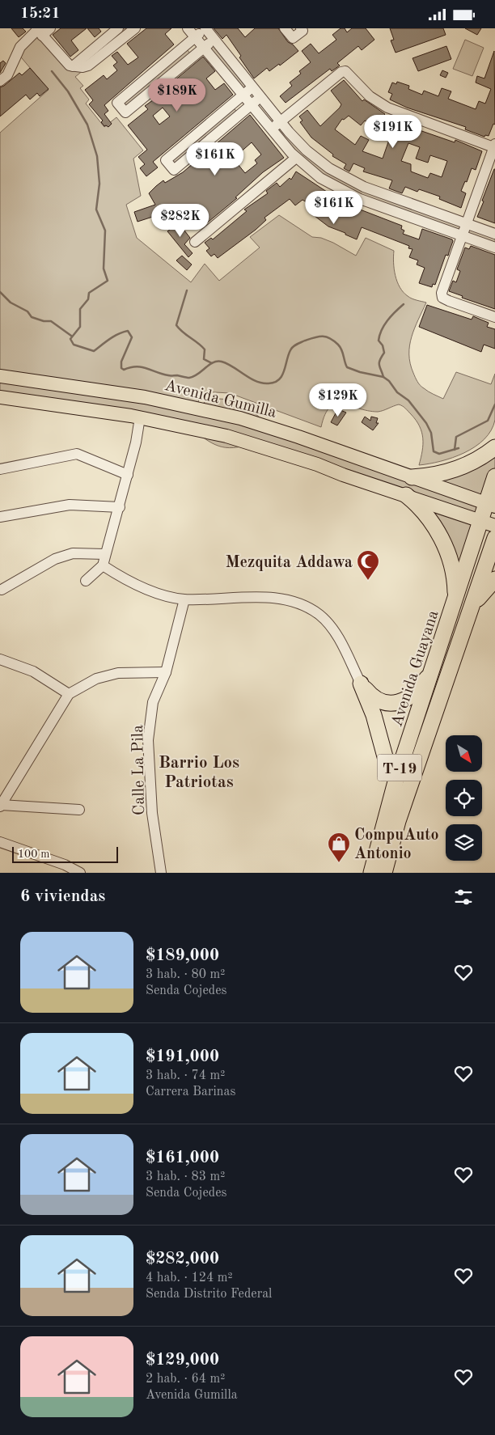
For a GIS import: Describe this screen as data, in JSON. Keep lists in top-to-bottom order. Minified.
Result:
{"streets":{"highway":["Avenida Guayana","T-19"],"main road":["Avenida Gumilla"],"street":["Calle La Pila"]},"crossings":[["Avenida Gumilla","Avenida Guayana"]],"districts":["Barrio Los Patriotas"],"places":{"mosque":["Mezquita Addawa"],"shop":["CompuAuto Antonio"]},"scale_bar":"100 m","north":"bottom right","page":{"status":"15:21","price":["$189K","$191K","$161K","$161K","$282K","$129K"],"scale":"100 m","heading":"6 viviendas","list":[{"name":"$189,000","note":"3 hab. · 80 m² · Senda Cojedes"},{"name":"$191,000","note":"3 hab. · 74 m² · Carrera Barinas"},{"name":"$161,000","note":"3 hab. · 83 m² · Senda Cojedes"},{"name":"$282,000","note":"4 hab. · 124 m² · Senda Distrito Federal"},{"name":"$129,000","note":"2 hab. · 64 m² · Avenida Gumilla"}]}}
